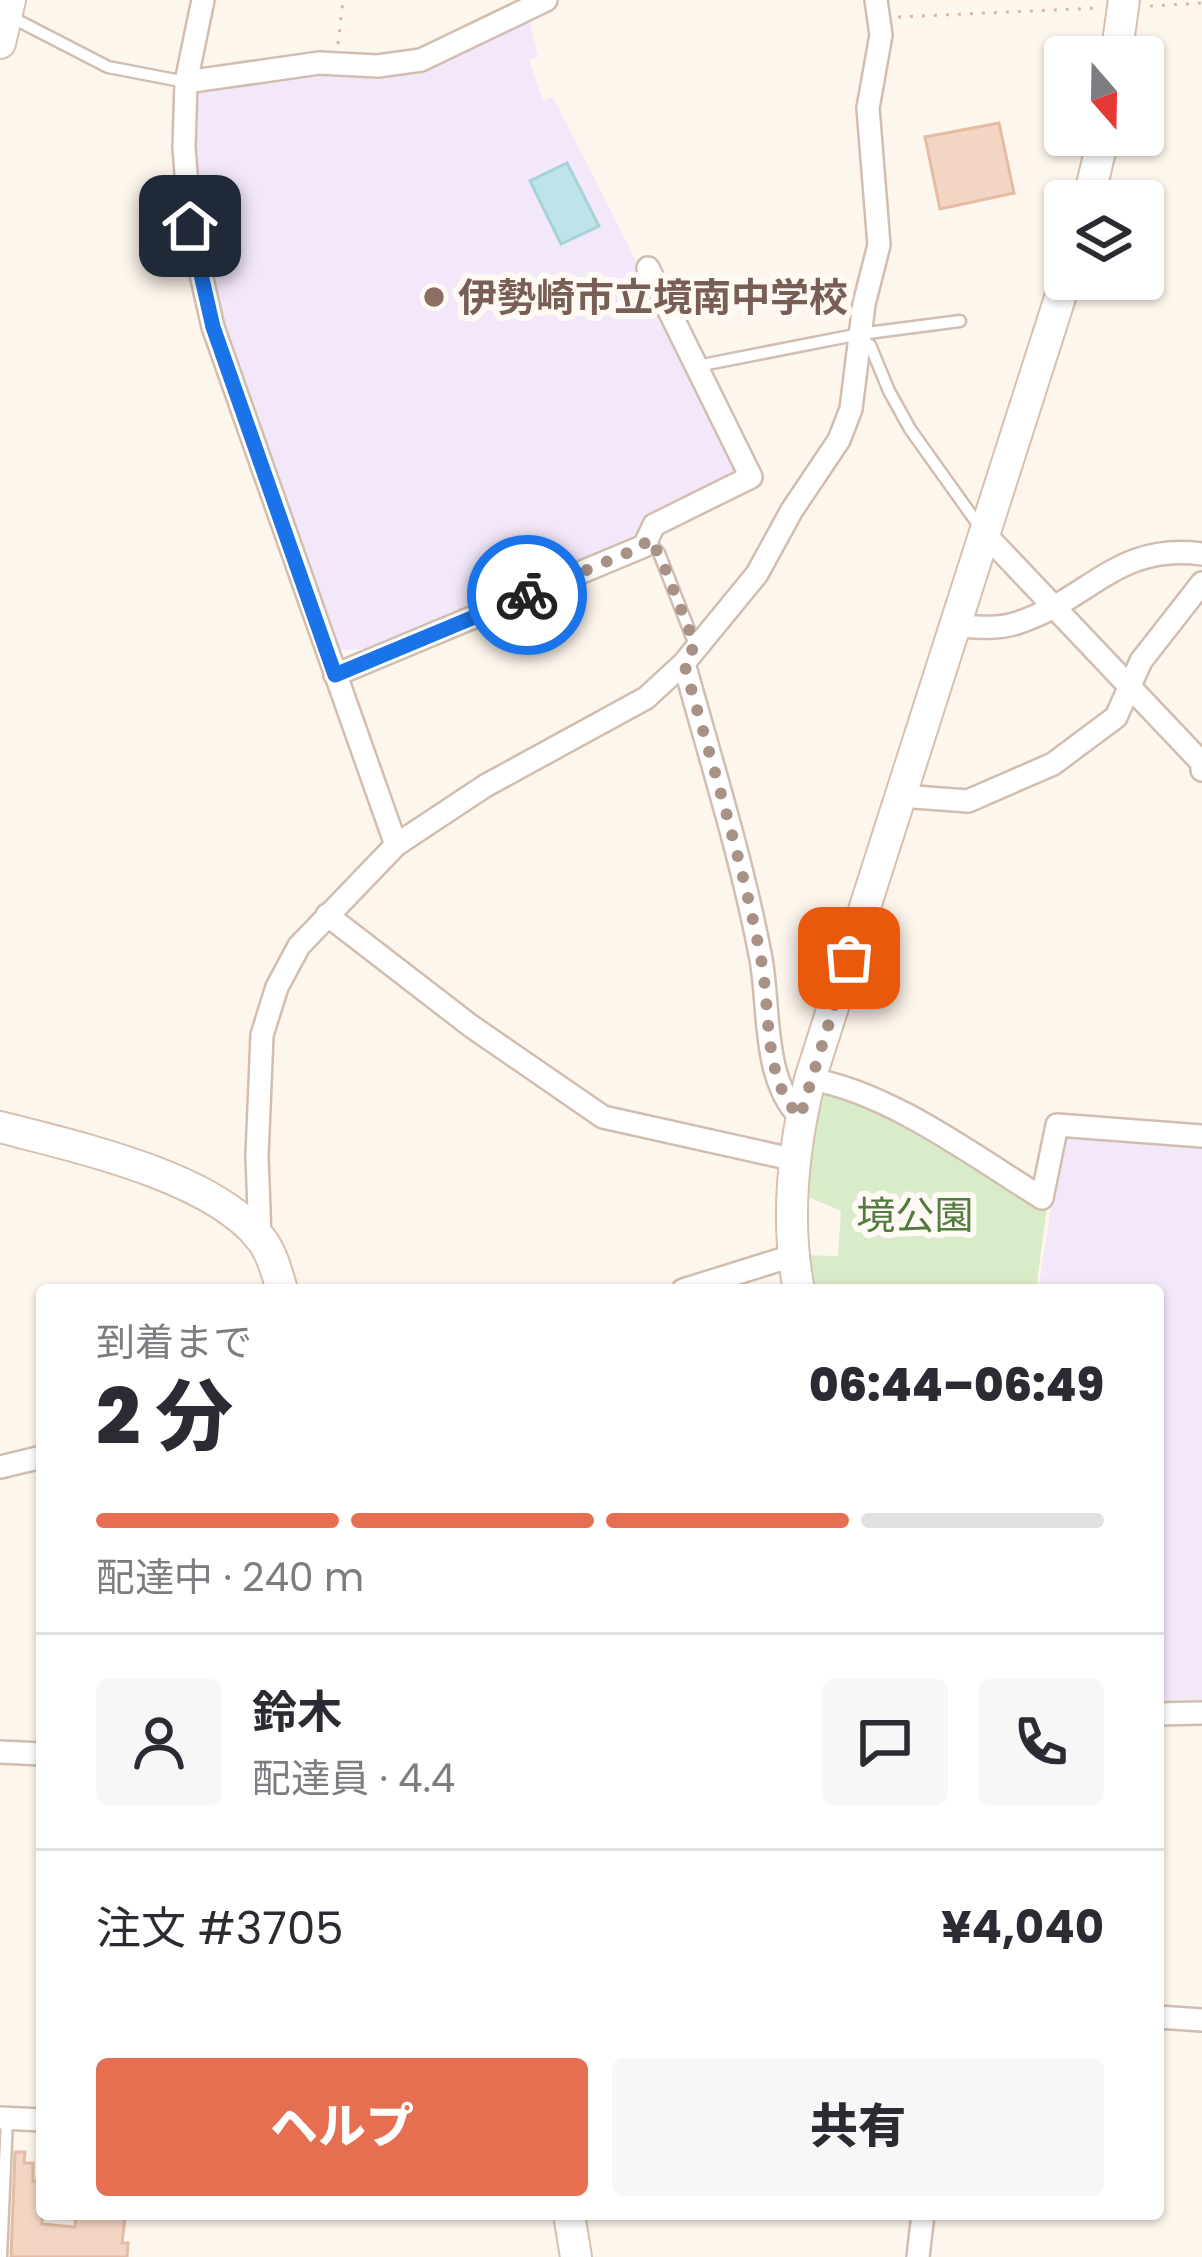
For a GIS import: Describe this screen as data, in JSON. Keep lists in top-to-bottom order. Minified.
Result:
{"parks":["境公園"],"places":["伊勢崎市立境南中学校"],"north":"bottom","page":{"heading":["2 分","到着まで","06:44–06:49"],"panel":["鈴木","配達員 · 4.4","注文 #3705","¥4,040"],"bar":"配達中 · 240 m","buttons":["ヘルプ","共有"]}}
